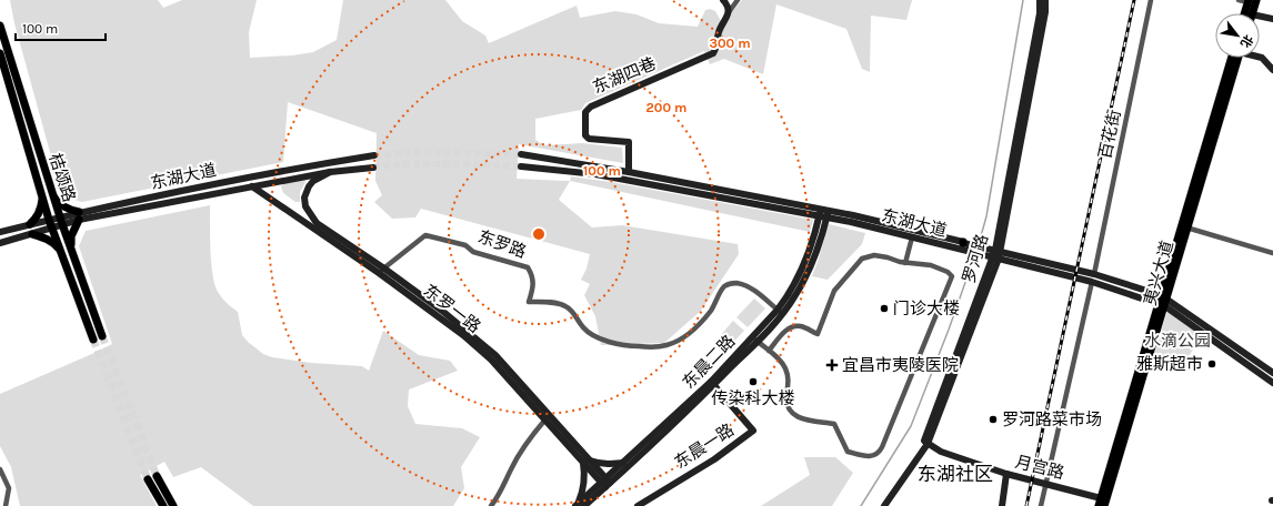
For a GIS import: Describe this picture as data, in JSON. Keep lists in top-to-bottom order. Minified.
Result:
{"streets":{"main road":["东湖四巷","东湖大道","桔颂路","罗河路","夷兴大道","东罗一路","东晨二路","东晨一路","月宫路"],"street":["百花街","东罗路"]},"crossings":[["东湖四巷","东湖大道"],["百花街","东湖大道"],["东湖大道","桔颂路"],["东湖大道","罗河路"],["东湖大道","夷兴大道"],["东湖大道","东罗一路"],["东湖大道","东晨二路"],["东罗路","东罗一路"],["东罗路","东晨二路"],["罗河路","月宫路"],["夷兴大道","月宫路"],["东罗一路","东晨二路"],["东晨二路","东晨一路"]],"districts":["东湖社区"],"parks":["水滴公园"],"places":{"other":["门诊大楼","雅斯超市","传染科大楼","罗河路菜市场"],"health":["宜昌市夷陵医院"]},"scale_bar":"100 m","north":"bottom right","rings":["300 m","200 m","100 m"]}
